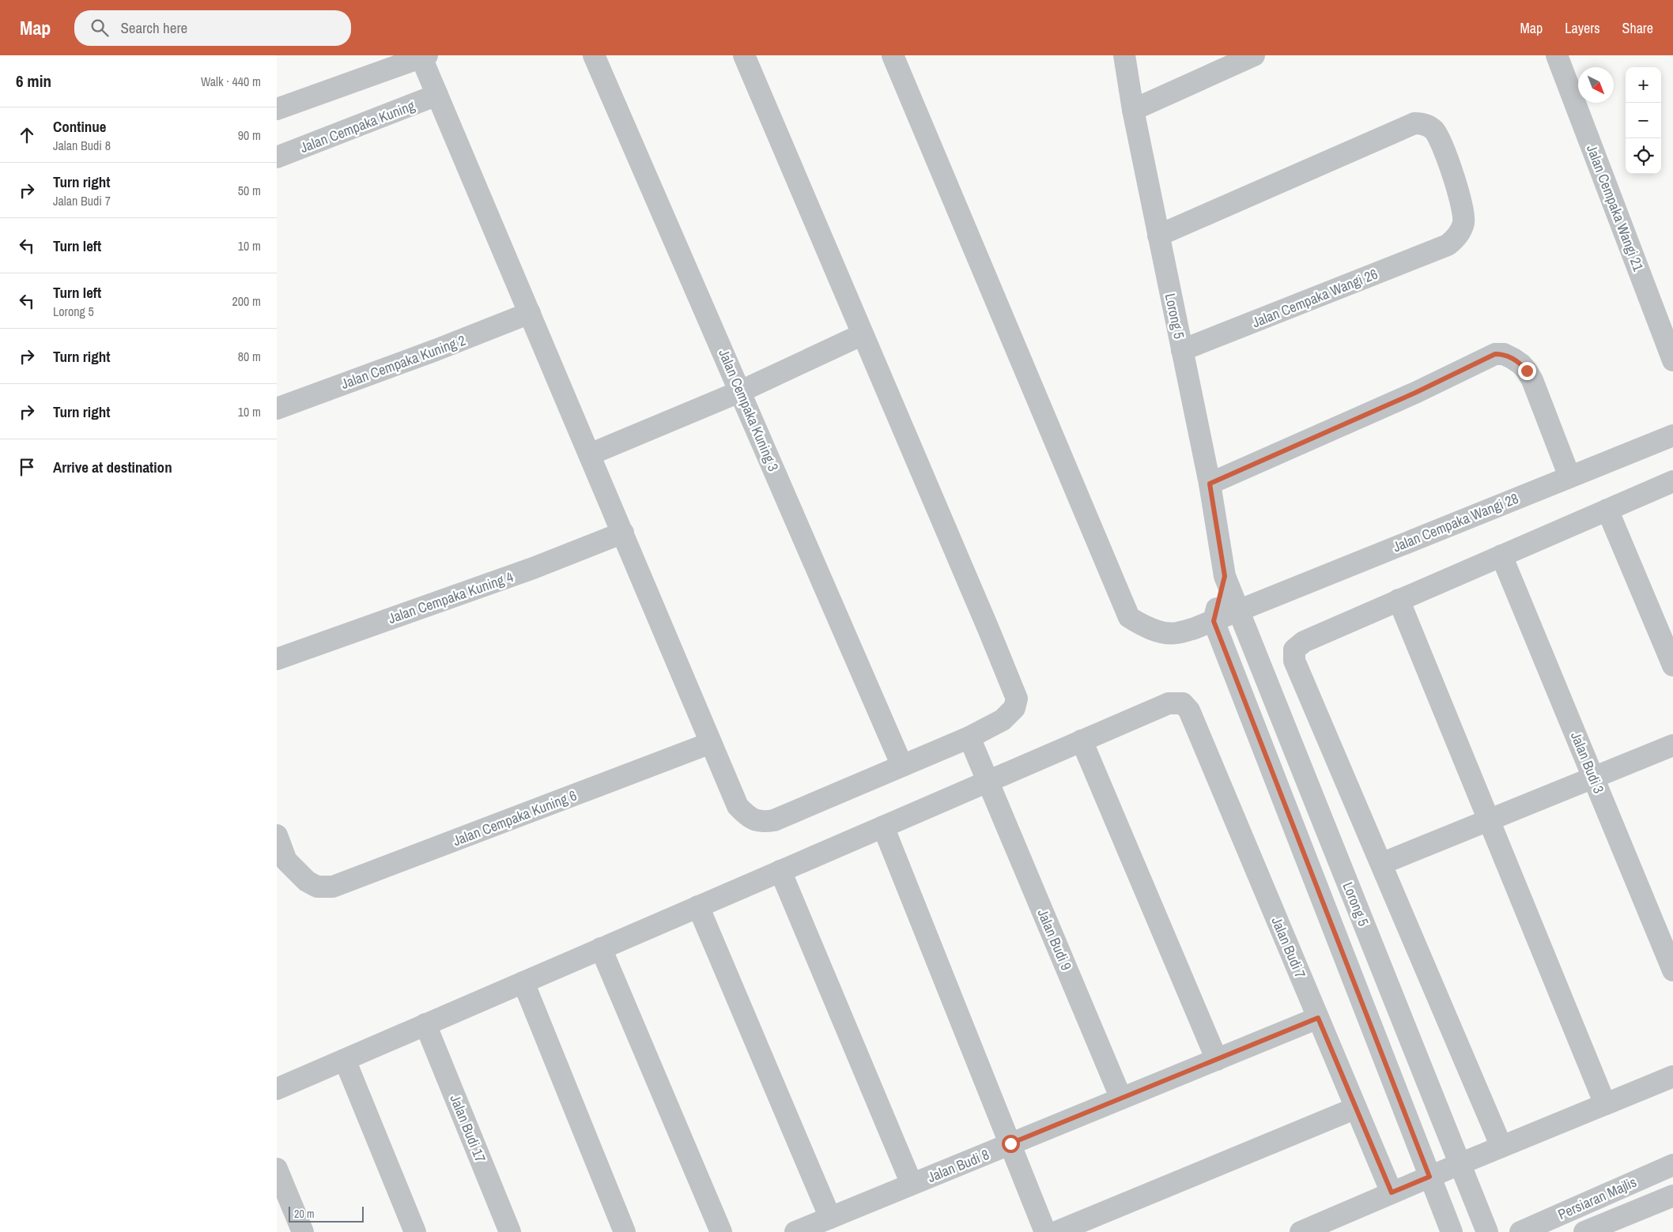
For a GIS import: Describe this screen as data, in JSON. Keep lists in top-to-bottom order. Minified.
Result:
{"streets":{"street":["Jalan Cempaka Kuning","Jalan Cempaka Wangi 21","Jalan Cempaka Wangi 26","Lorong 5","Jalan Cempaka Kuning 2","Jalan Cempaka Kuning 3","Jalan Cempaka Wangi 28","Jalan Cempaka Kuning 4","Jalan Budi 3","Jalan Cempaka Kuning 6","Jalan Budi 9","Jalan Budi 7","Jalan Budi 17","Jalan Budi 8","Persiaran Majlis"]},"crossings":[["Jalan Cempaka Wangi 26","Lorong 5"],["Lorong 5","Jalan Cempaka Wangi 28"],["Jalan Budi 9","Jalan Budi 8"],["Jalan Budi 7","Jalan Budi 8"]],"scale_bar":"20 m","north":"bottom right","page":{"header":"Map","search":"Search here","nav":["Map","Layers","Share"],"heading":["6 min","Walk · 440 m"],"map_buttons":["+","−"],"list":[["Continue","Jalan Budi 8","90 m"],["Turn right","Jalan Budi 7","50 m"],["Turn left","10 m"],["Turn left","Lorong 5","200 m"],["Turn right","80 m"],["Turn right","10 m"],"Arrive at destination"],"scale":"20 m"}}
